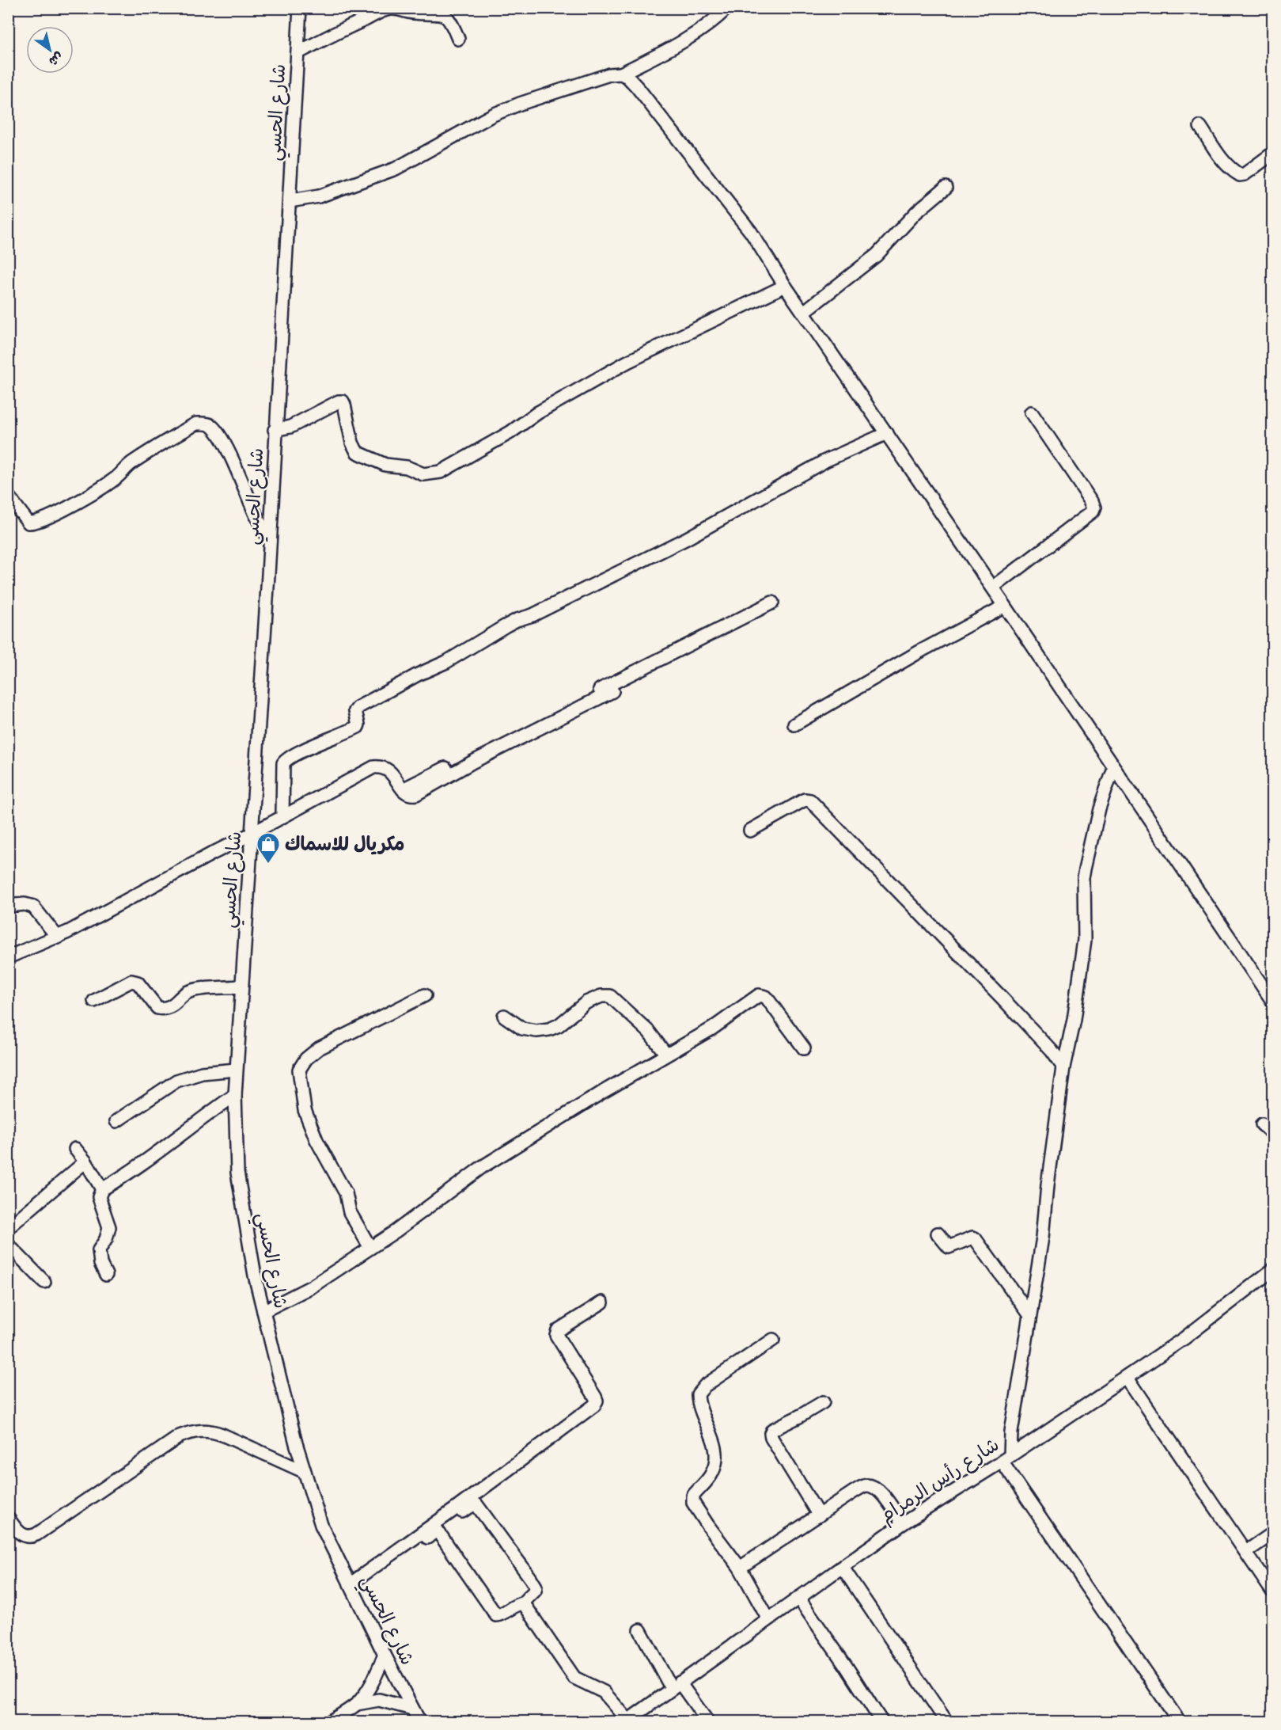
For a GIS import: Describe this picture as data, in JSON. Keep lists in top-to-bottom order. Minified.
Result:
{"streets":{"street":["شارع الحسي","شارع رأس الرمرام"]},"places":{"shop":["مكريال للاسماك"]},"north":"bottom right"}
